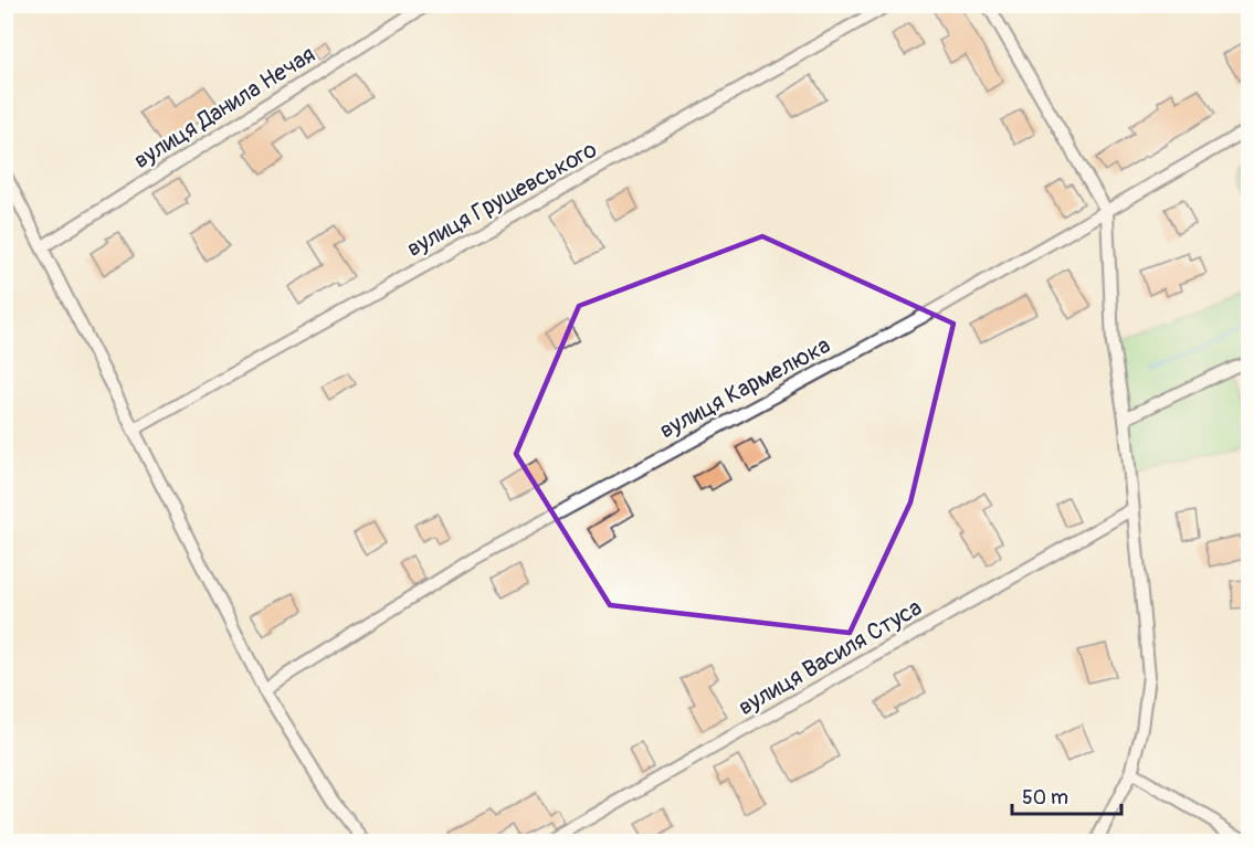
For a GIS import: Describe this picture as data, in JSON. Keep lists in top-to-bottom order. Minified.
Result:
{"streets":{"street":["вулиця Данила Нечая","вулиця Грушевського","вулиця Кармелюка","вулиця Василя Стуса"]},"scale_bar":"50 m"}
